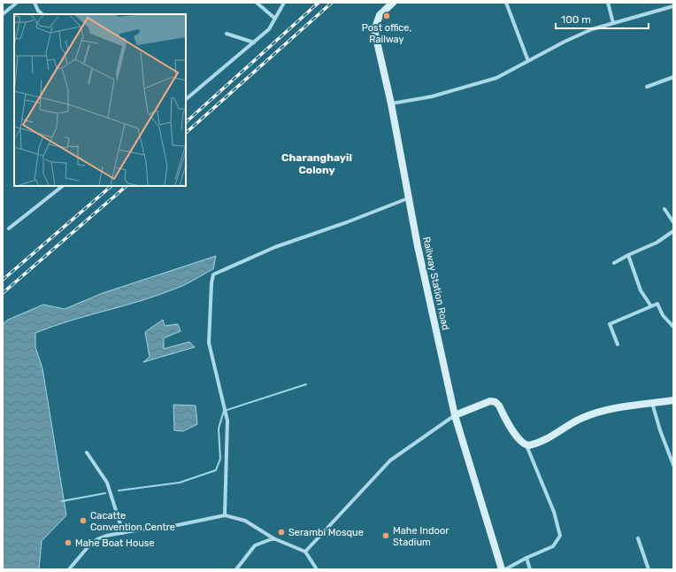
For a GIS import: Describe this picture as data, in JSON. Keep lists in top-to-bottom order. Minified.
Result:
{"streets":{"street":["Railway Station Road"]},"districts":["Charanghayil Colony"],"places":["Post office, Railway","Cacatte Convention Centre","Serambi Mosque","Mahe Indoor Stadium","Mahe Boat House"],"scale_bar":"100 m"}
